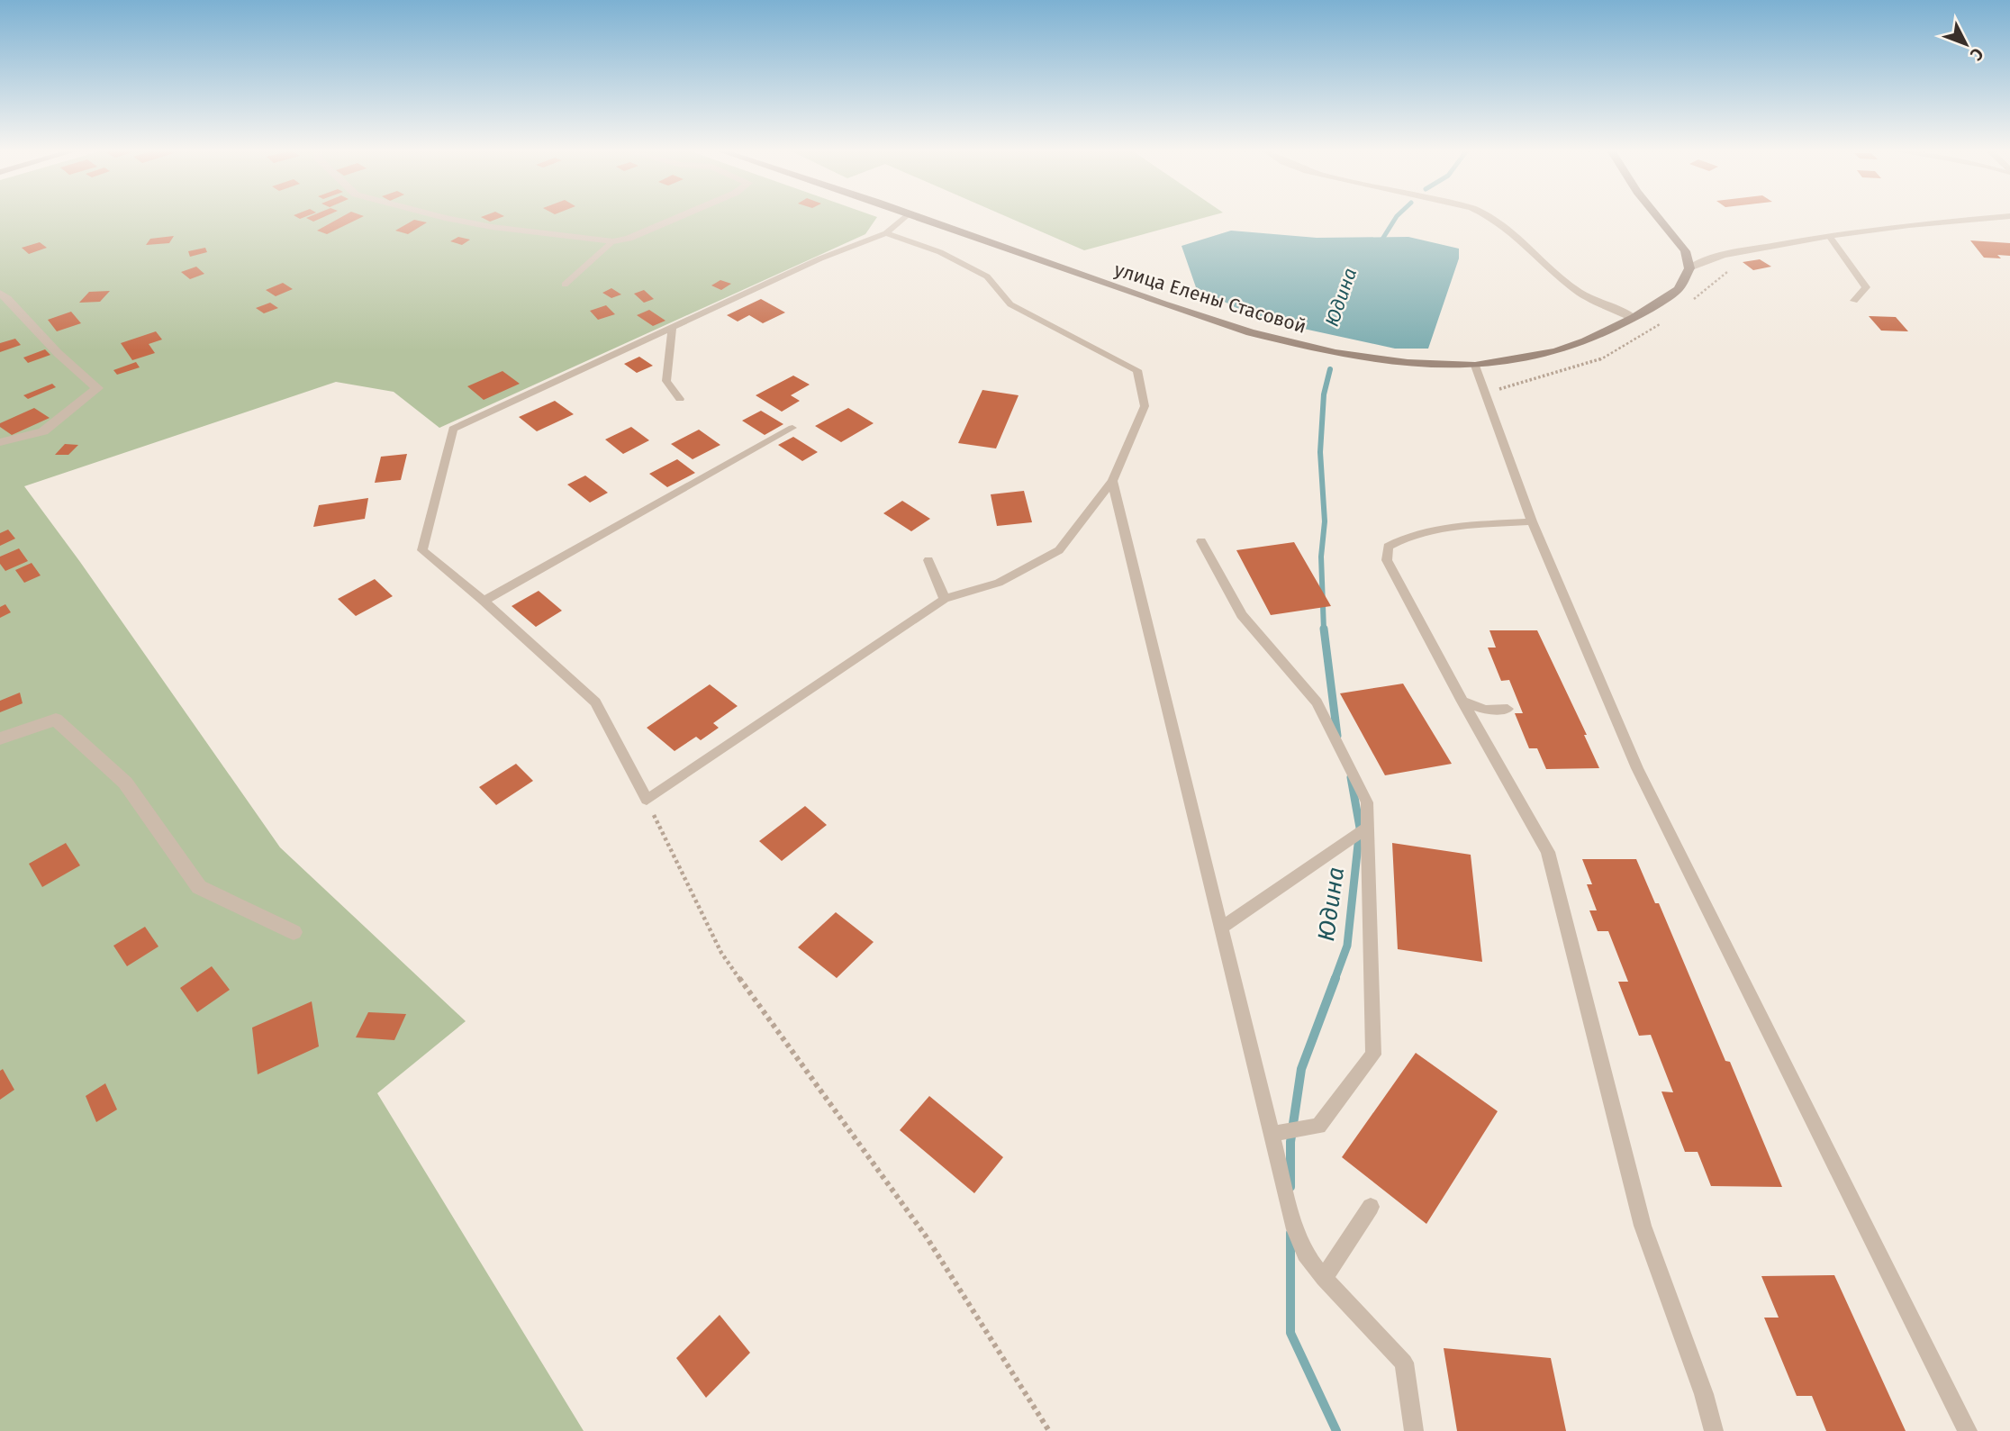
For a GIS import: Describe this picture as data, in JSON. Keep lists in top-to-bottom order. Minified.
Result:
{"streets":{"main road":["улица Елены Стасовой"]},"water":["Юдина"],"north":"bottom right"}
